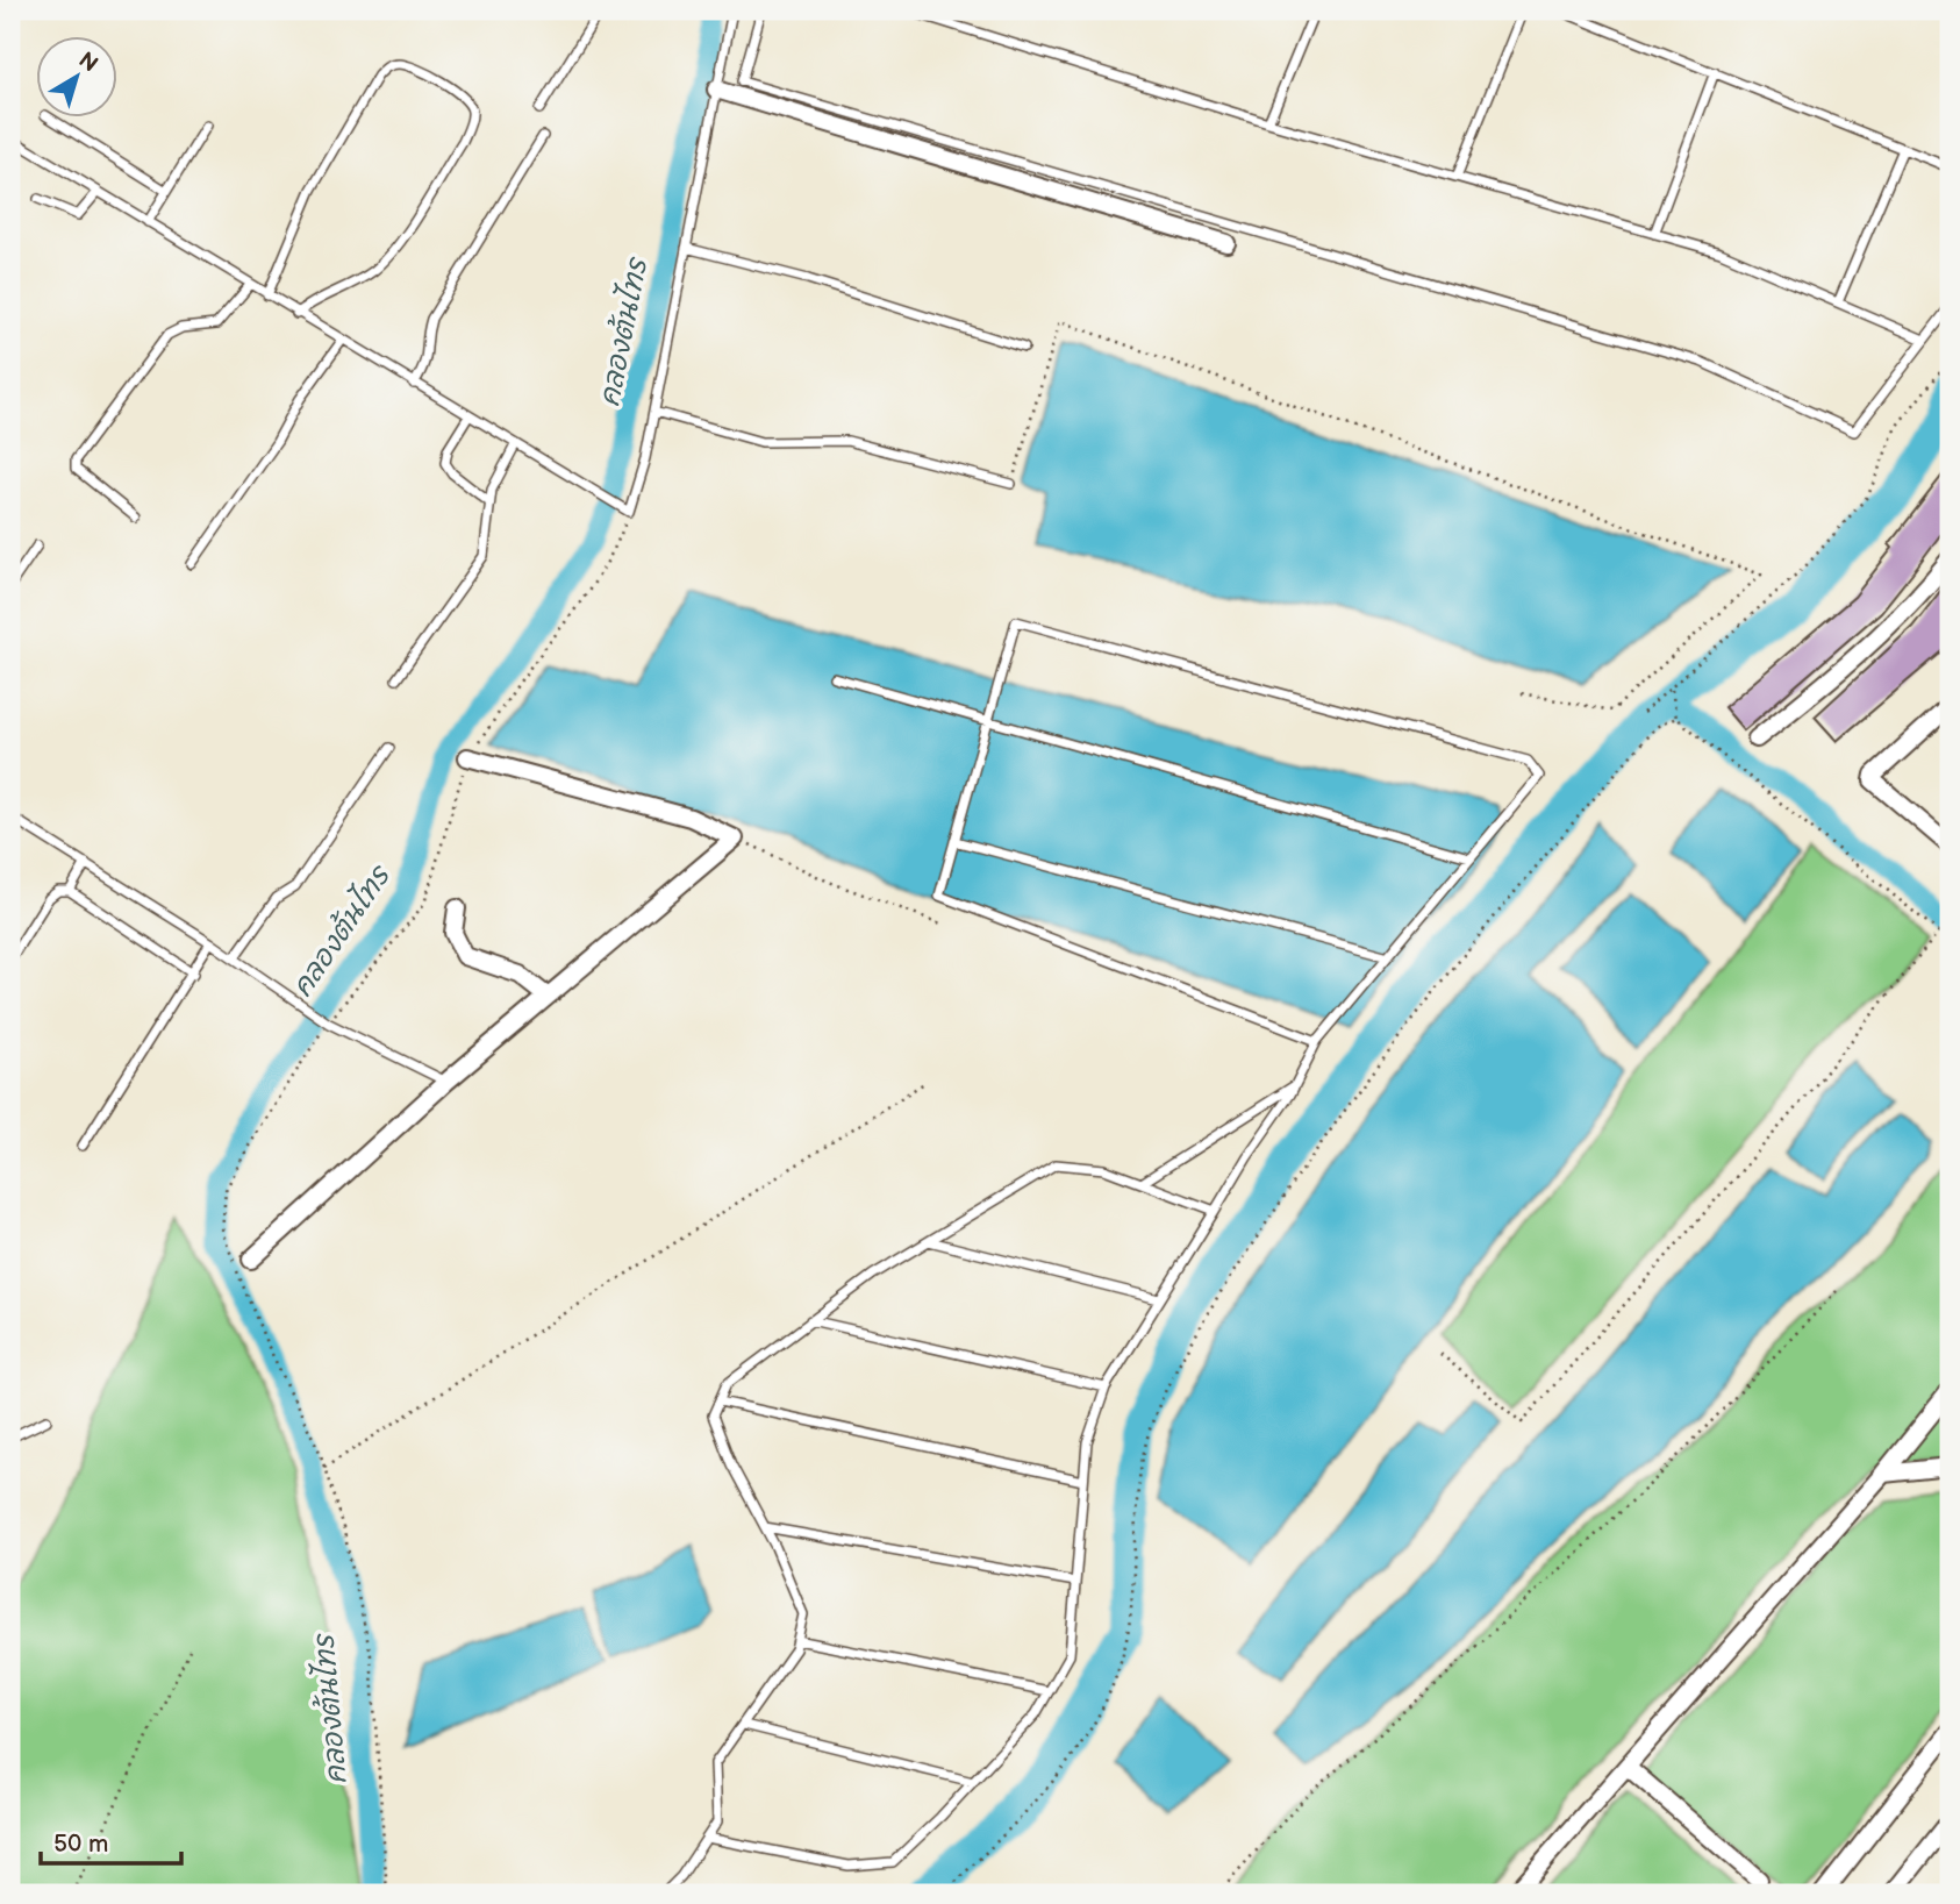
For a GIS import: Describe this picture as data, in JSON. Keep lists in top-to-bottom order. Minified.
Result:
{"water":["คลองต้นไทร"],"scale_bar":"50 m","north":"top right"}
